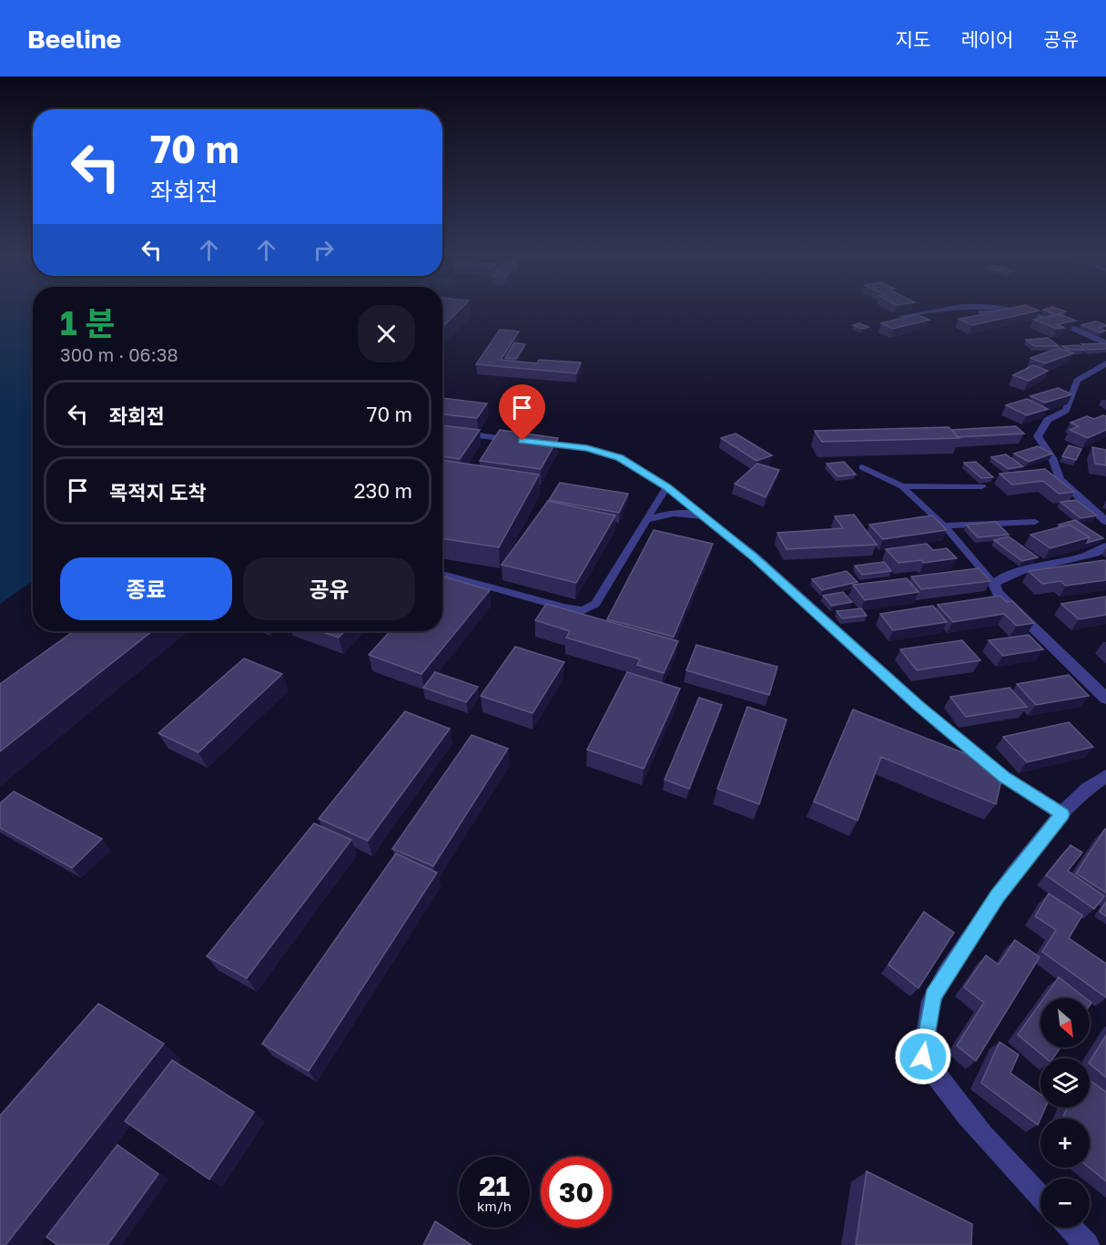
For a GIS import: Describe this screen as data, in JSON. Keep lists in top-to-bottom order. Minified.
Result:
{"north":"bottom right","page":{"header":"Beeline","nav":["지도","레이어","공유"],"turn":["70 m","좌회전"],"heading":["1 분","300 m · 06:38"],"list":[{"name":"좌회전","value":"70 m"},{"name":"목적지 도착","value":"230 m"}],"buttons":["종료","공유"],"map_buttons":["+","−"],"speed":"21 km/h","limit":"30"}}
